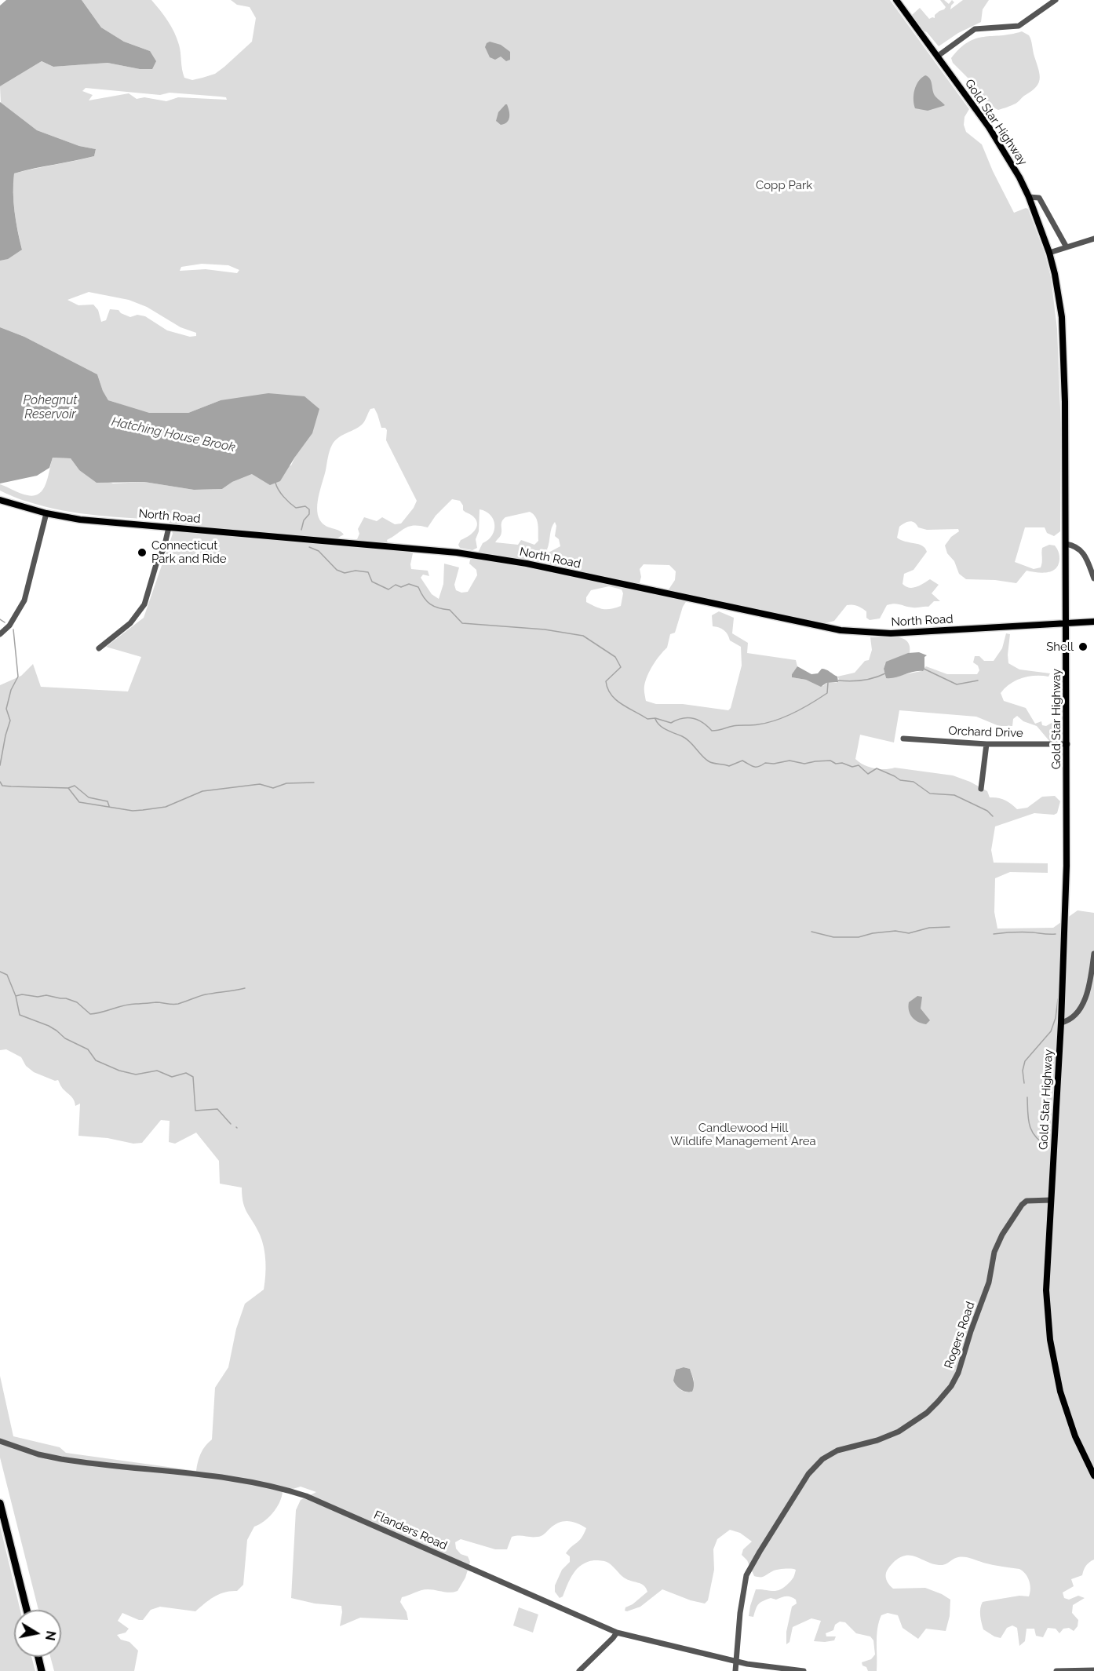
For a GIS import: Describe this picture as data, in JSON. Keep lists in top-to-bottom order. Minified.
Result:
{"streets":{"main road":["Gold Star Highway","North Road"],"street":["Orchard Drive","Rogers Road","Flanders Road"]},"crossings":[["Gold Star Highway","North Road"],["Gold Star Highway","Orchard Drive"],["Gold Star Highway","Rogers Road"],["Rogers Road","Flanders Road"]],"water":["Pohegnut Reservoir","Hatching House Brook"],"parks":["Copp Park","Candlewood Hill Wildlife Management Area"],"places":["Connecticut Park and Ride","Shell"],"north":"right"}
